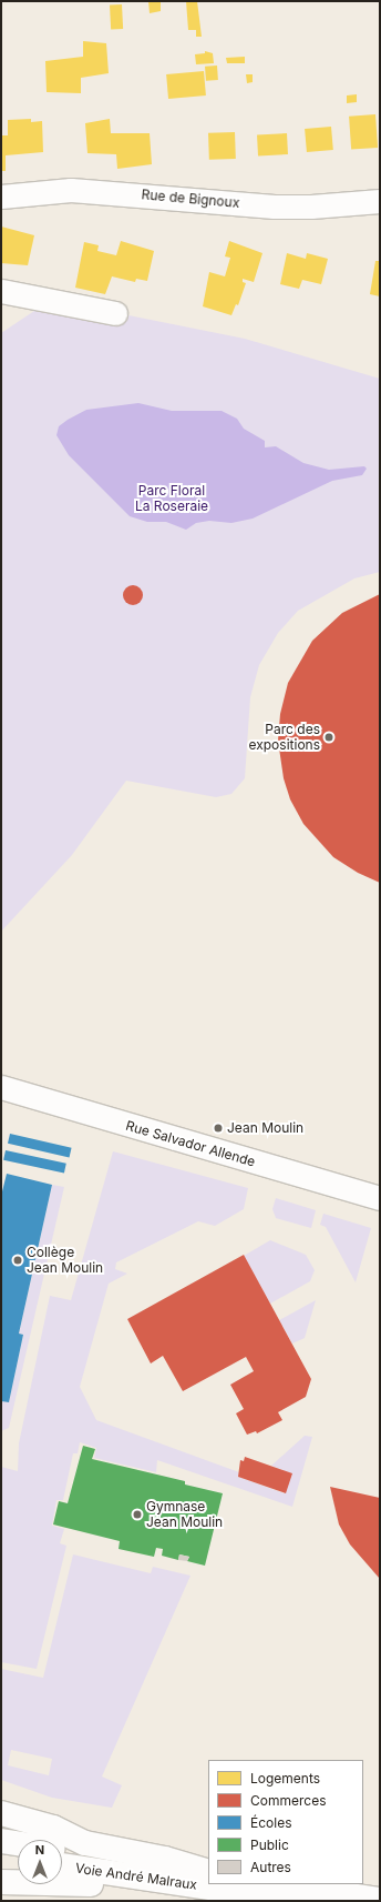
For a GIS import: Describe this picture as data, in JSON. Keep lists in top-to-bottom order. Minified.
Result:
{"streets":{"main road":["Voie André Malraux"],"street":["Rue de Bignoux","Rue Salvador Allende"]},"parks":["Parc Floral La Roseraie"],"places":["Parc des expositions","Jean Moulin","Collège Jean Moulin","Gymnase Jean Moulin"],"legend":["Logements","Commerces","Écoles","Public","Autres"],"north":"top"}
